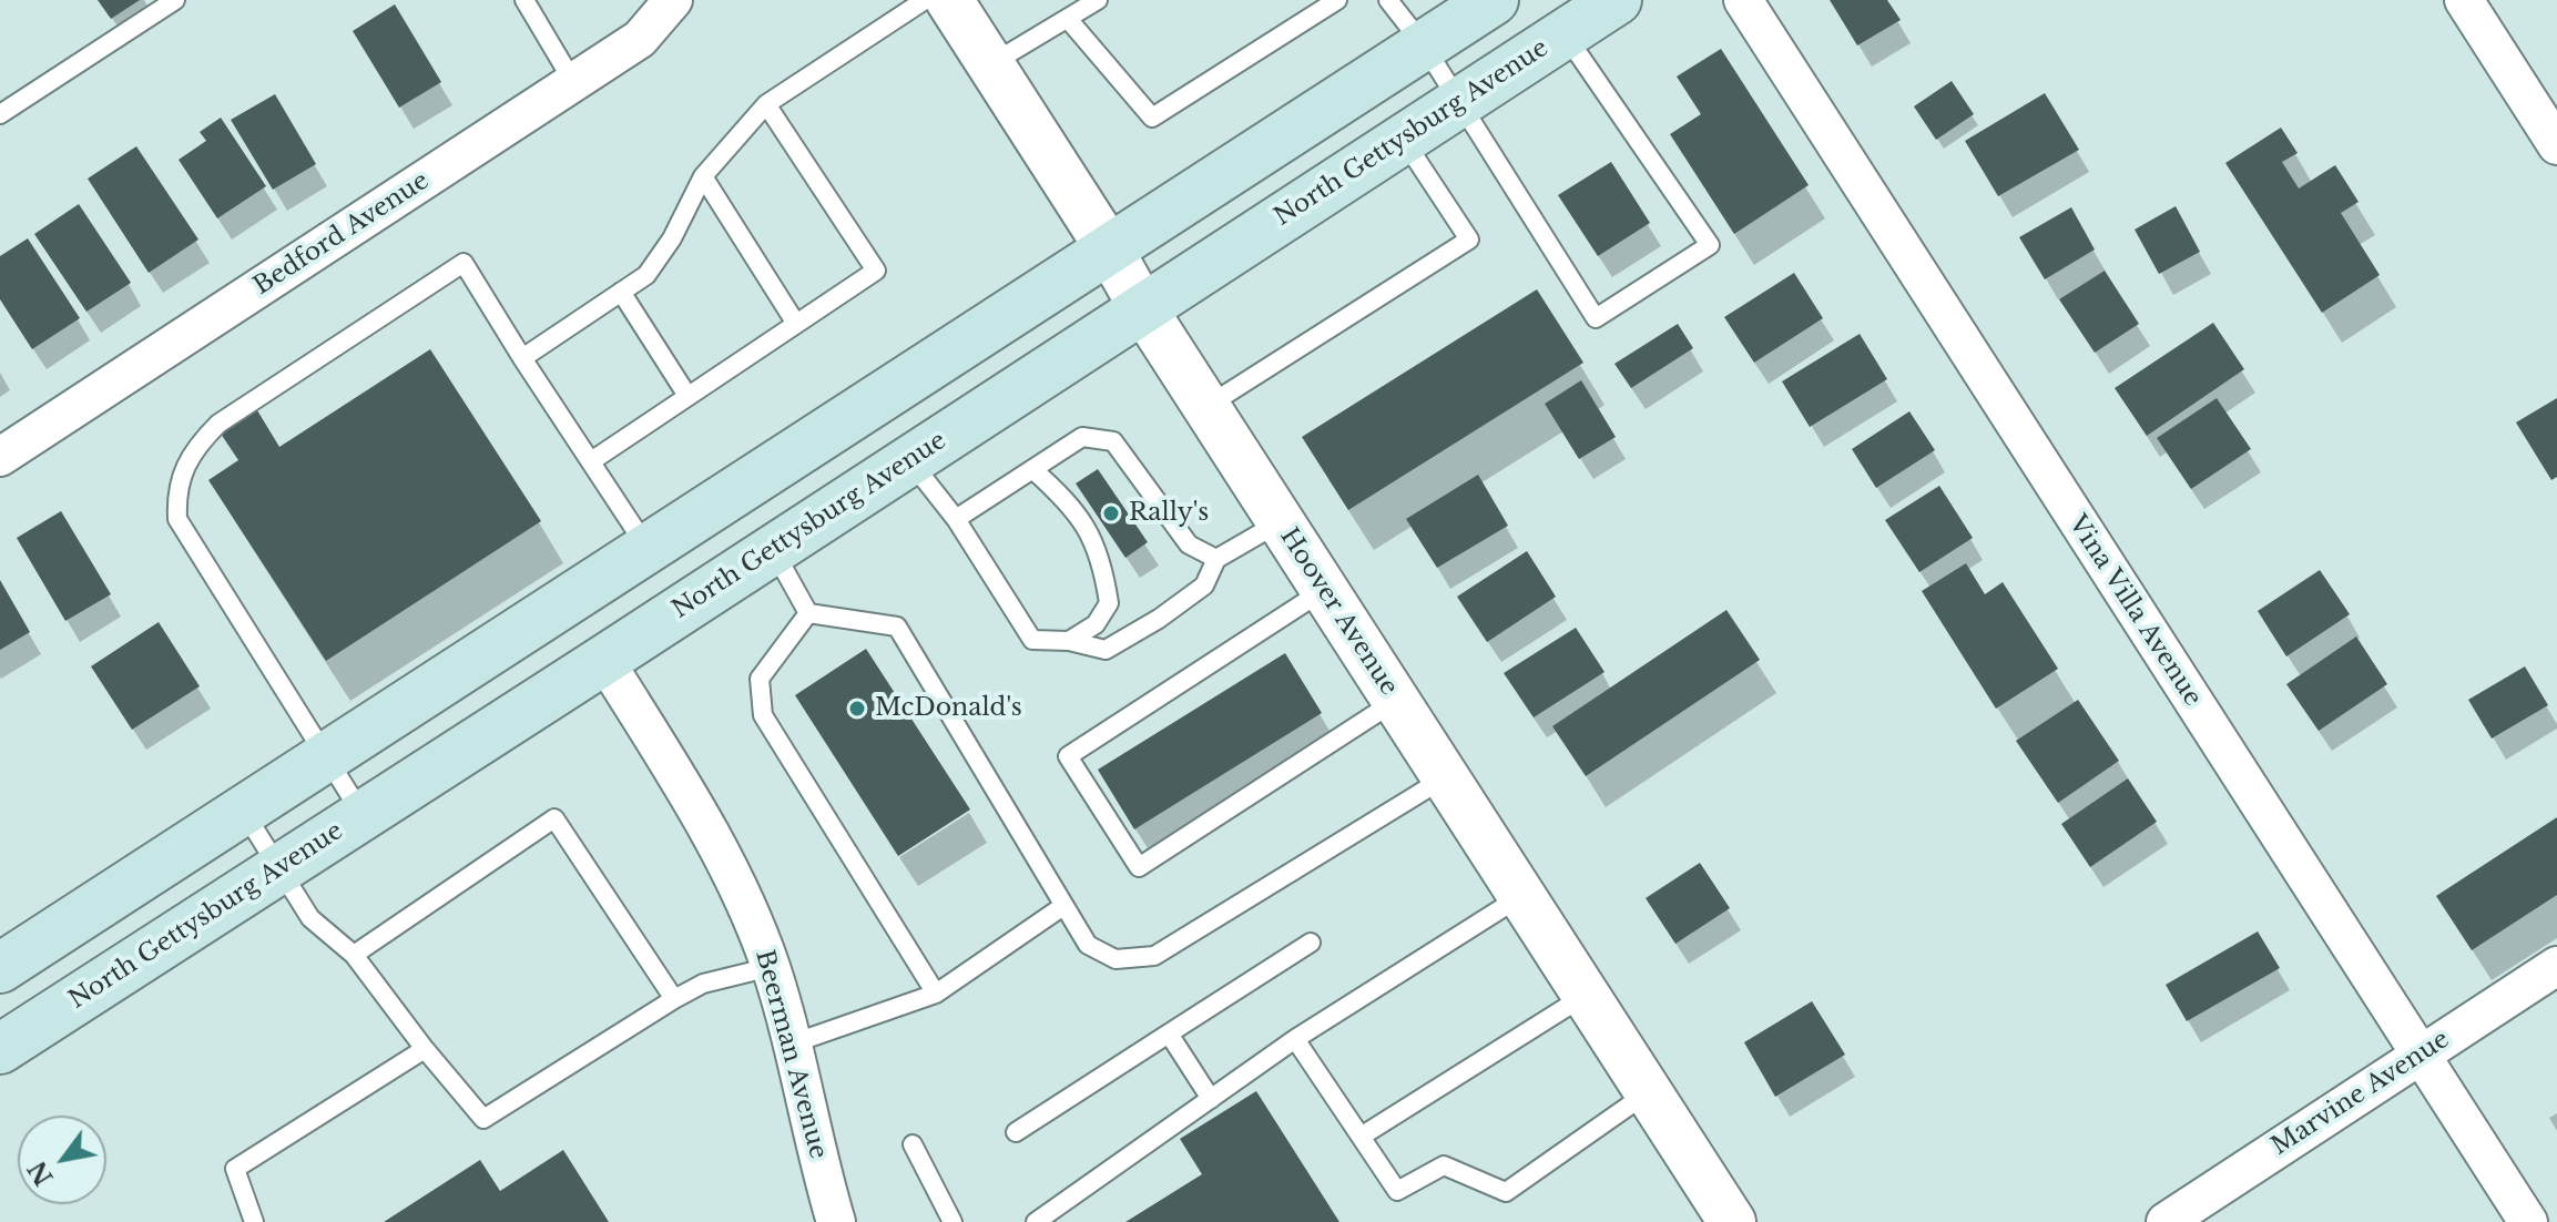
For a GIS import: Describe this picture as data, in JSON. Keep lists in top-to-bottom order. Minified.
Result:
{"streets":{"main road":["North Gettysburg Avenue"],"street":["Bedford Avenue","Vina Villa Avenue","Hoover Avenue","Beerman Avenue","Marvine Avenue"]},"crossings":[["North Gettysburg Avenue","Hoover Avenue"],["North Gettysburg Avenue","Beerman Avenue"],["Vina Villa Avenue","Marvine Avenue"]],"places":["Rally's","McDonald's"],"north":"bottom left"}
